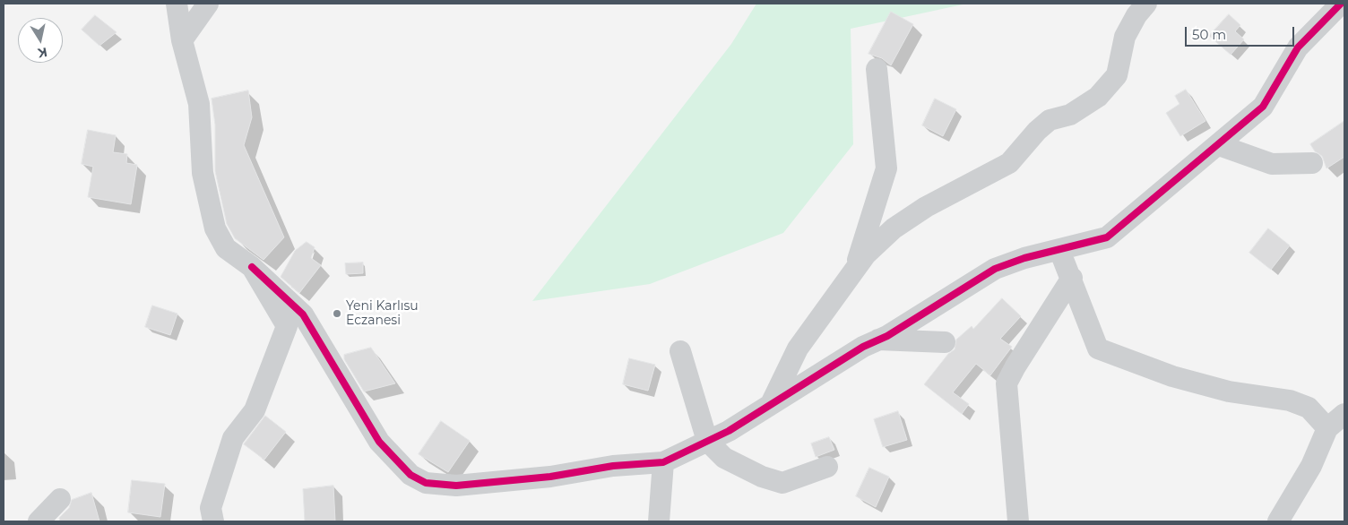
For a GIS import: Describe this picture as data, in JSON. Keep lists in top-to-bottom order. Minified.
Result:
{"places":["Yeni Karlısu Eczanesi"],"scale_bar":"50 m","north":"bottom"}
